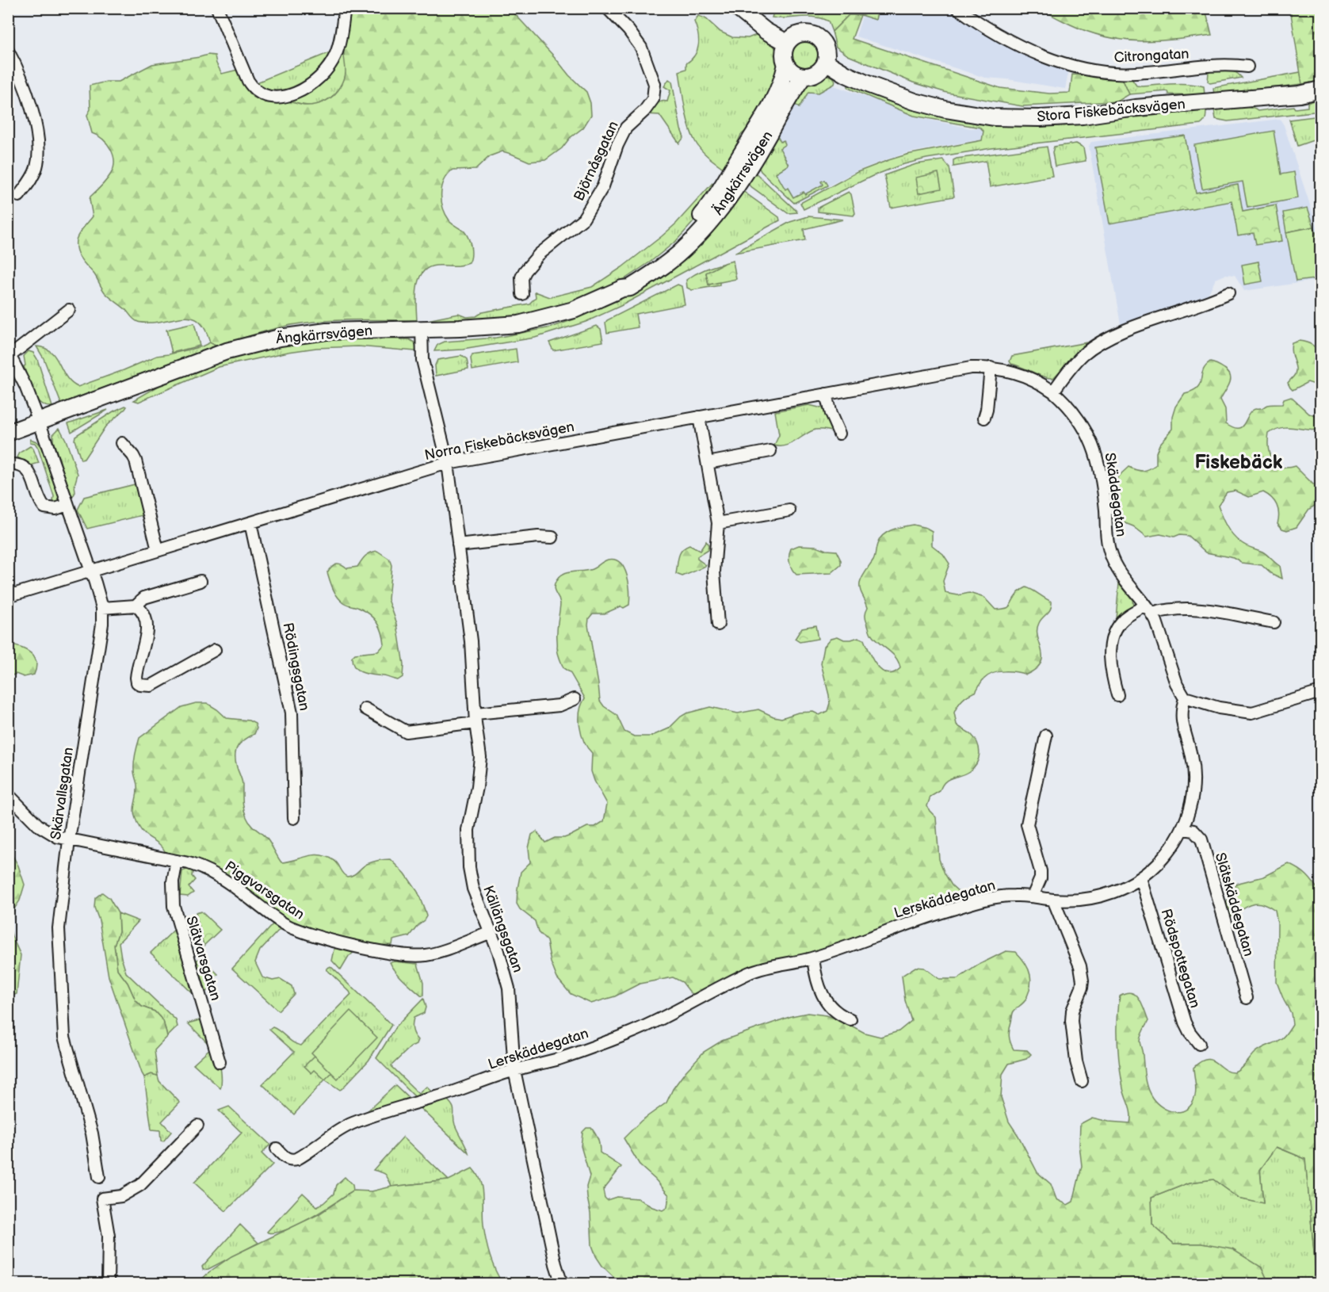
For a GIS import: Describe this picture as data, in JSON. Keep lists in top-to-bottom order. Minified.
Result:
{"streets":{"street":["Citrongatan","Stora Fiskebäcksvägen","Björnåsgatan","Ängkärrsvägen","Norra Fiskebäcksvägen","Skäddegatan","Rödingsgatan","Skärvallsgatan","Piggvarsgatan","Lerskäddegatan","Slätskäddegatan","Källängsgatan","Slätvarsgatan","Rödspottegatan"]},"crossings":[["Stora Fiskebäcksvägen","Ängkärrsvägen"],["Ängkärrsvägen","Skärvallsgatan"],["Ängkärrsvägen","Källängsgatan"],["Norra Fiskebäcksvägen","Skäddegatan"],["Norra Fiskebäcksvägen","Rödingsgatan"],["Norra Fiskebäcksvägen","Skärvallsgatan"],["Norra Fiskebäcksvägen","Källängsgatan"],["Skäddegatan","Lerskäddegatan"],["Skärvallsgatan","Piggvarsgatan"],["Piggvarsgatan","Källängsgatan"],["Piggvarsgatan","Slätvarsgatan"],["Lerskäddegatan","Slätskäddegatan"],["Lerskäddegatan","Källängsgatan"],["Lerskäddegatan","Rödspottegatan"]],"districts":["Fiskebäck"]}
